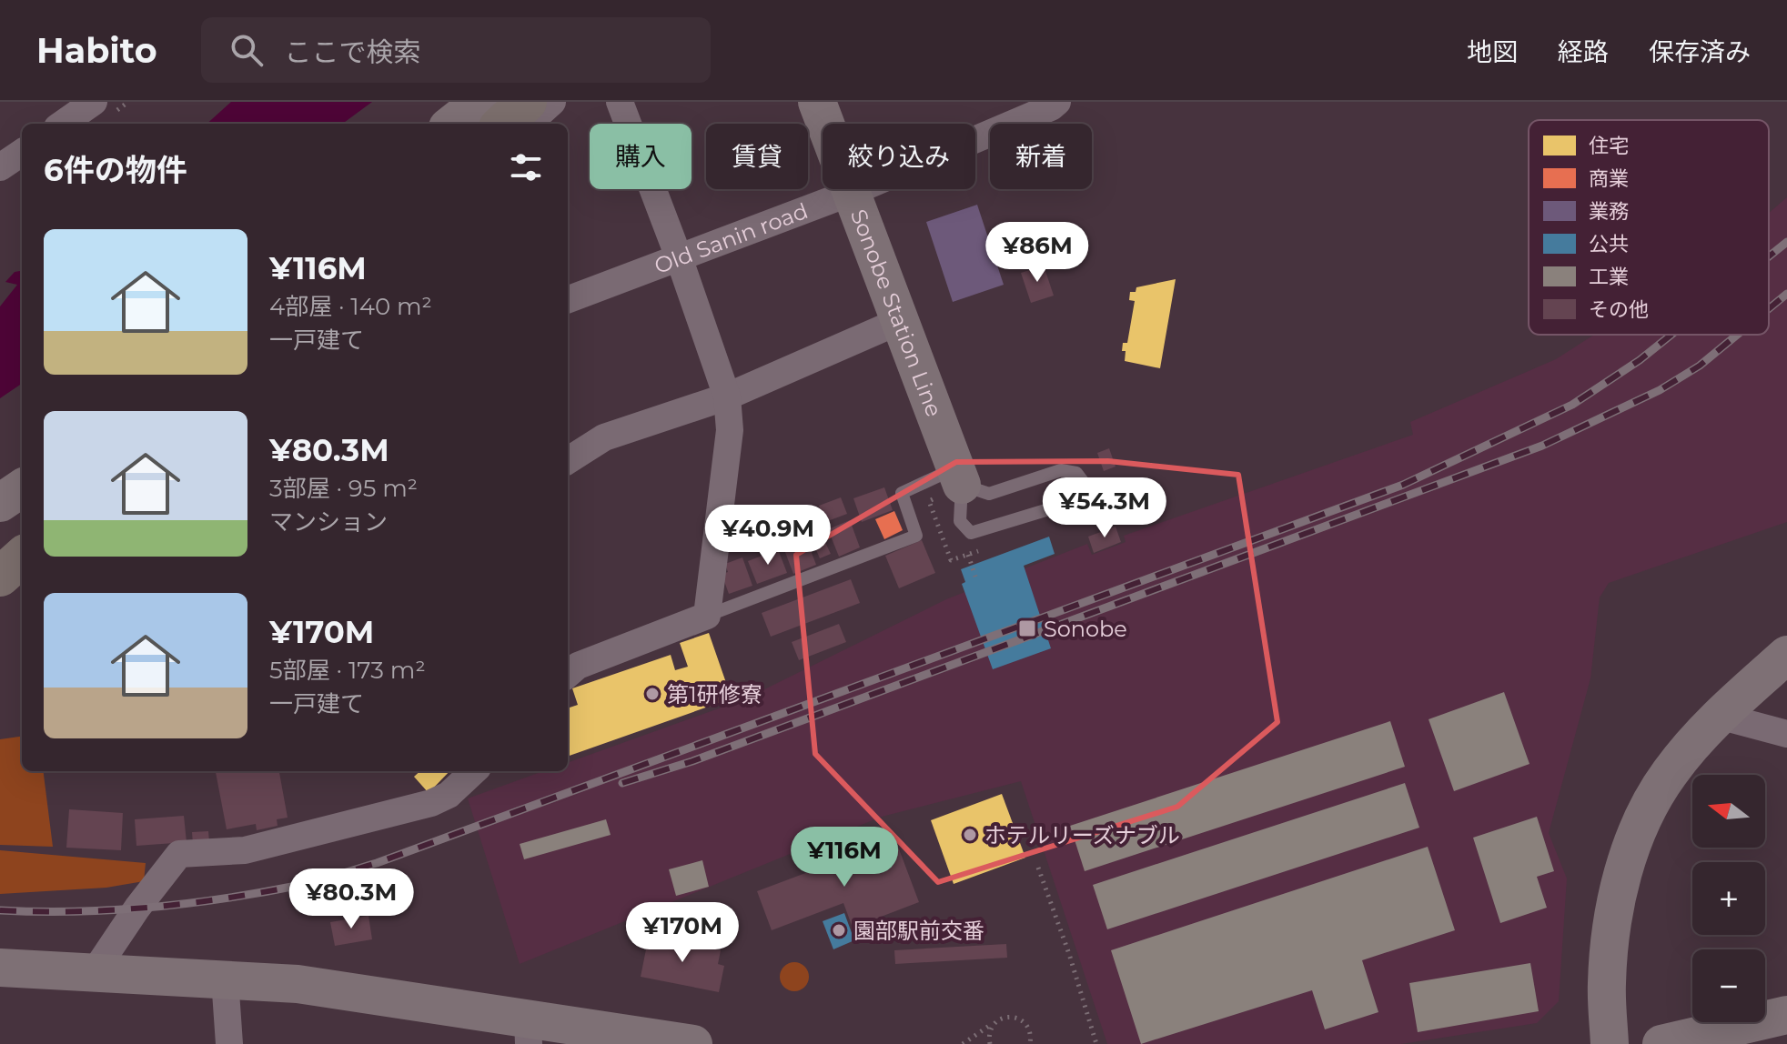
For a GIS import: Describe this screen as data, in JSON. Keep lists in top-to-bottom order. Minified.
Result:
{"streets":{"street":["Old Sanin road","Sonobe Station Line"]},"crossings":[["Old Sanin road","Sonobe Station Line"]],"places":{"transit":["Sonobe"],"other":["第1研修寮","ホテルリーズナブル","園部駅前交番"]},"legend":["住宅","商業","業務","公共","工業","その他"],"north":"left","page":{"header":"Habito","search":"ここで検索","nav":["地図","経路","保存済み"],"chip":["購入","賃貸","絞り込み","新着"],"heading":"6件の物件","list":[{"name":"¥116M","note":"4部屋 · 140 m² · 一戸建て"},{"name":"¥80.3M","note":"3部屋 · 95 m² · マンション"},{"name":"¥170M","note":"5部屋 · 173 m² · 一戸建て"}],"price":["¥86M","¥54.3M","¥40.9M","¥116M","¥80.3M","¥170M"],"map_buttons":["+","−"]}}
